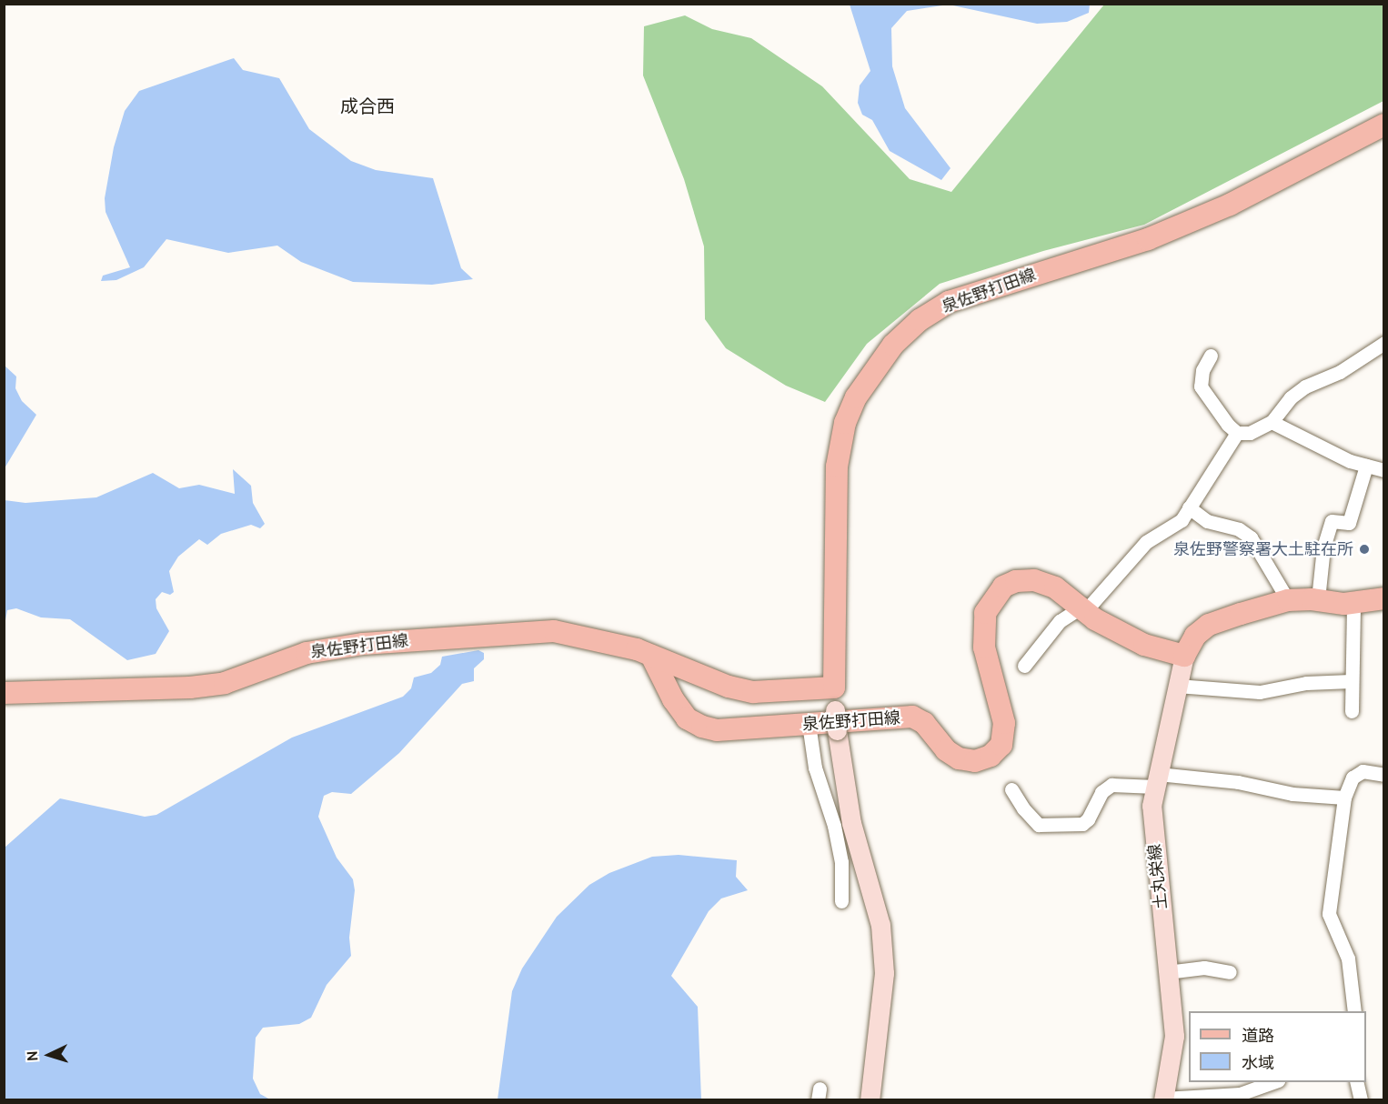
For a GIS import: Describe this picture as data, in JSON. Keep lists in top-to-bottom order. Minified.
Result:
{"streets":{"main road":["泉佐野打田線","土丸栄線"]},"crossings":[["泉佐野打田線","土丸栄線"]],"districts":["成合西"],"places":["泉佐野警察署大土駐在所"],"legend":["道路","水域"],"north":"left"}
